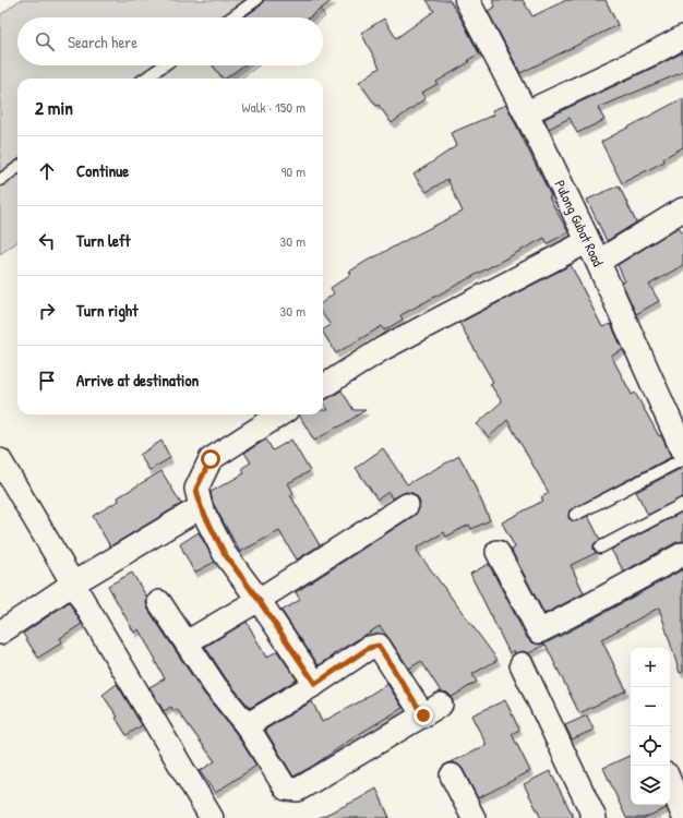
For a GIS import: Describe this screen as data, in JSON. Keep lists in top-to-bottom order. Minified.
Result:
{"streets":{"main road":["Pulong Gubat Road"]},"page":{"search":"Search here","heading":["2 min","Walk · 150 m"],"list":[["Continue","90 m"],["Turn left","30 m"],["Turn right","30 m"],"Arrive at destination"],"map_buttons":["+","−"]}}
